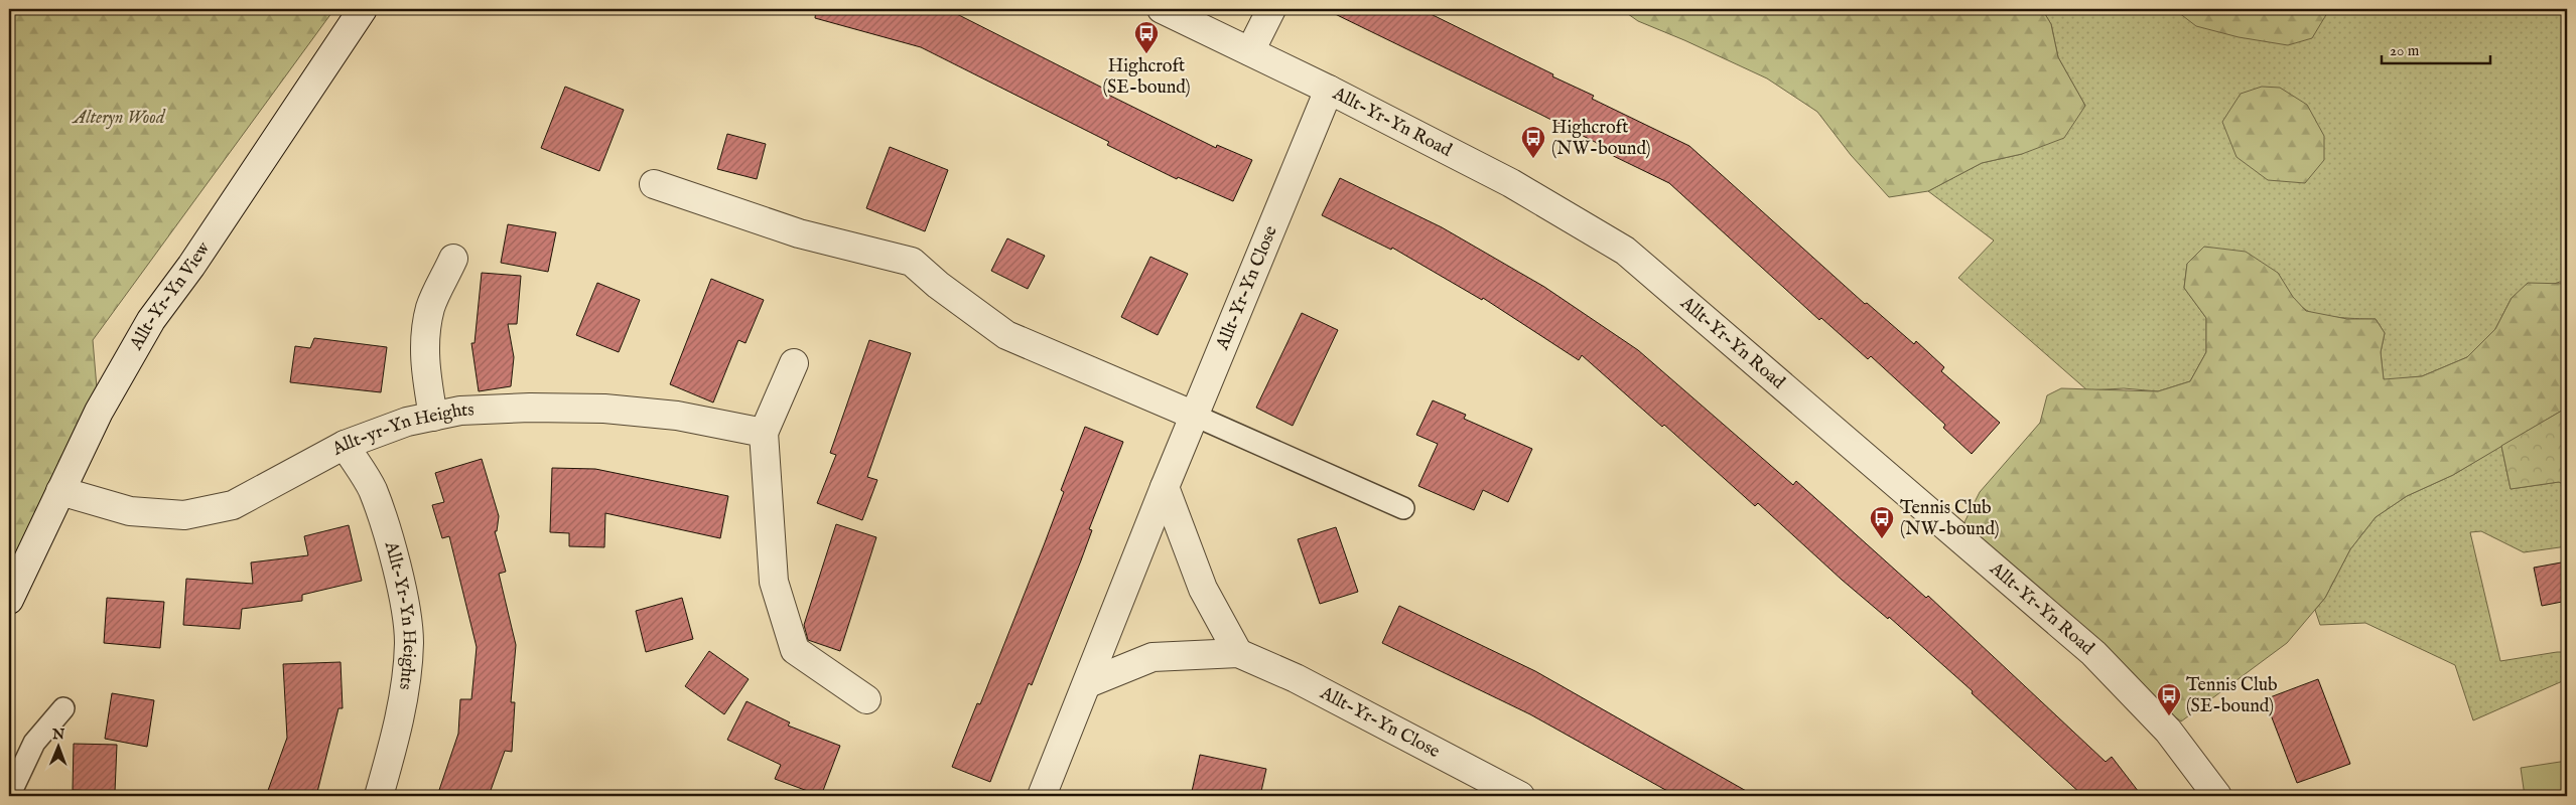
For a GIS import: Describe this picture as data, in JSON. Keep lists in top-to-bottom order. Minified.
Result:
{"streets":{"street":["Allt-Yr-Yn Road","Allt-Yr-Yn Close","Allt-Yr-Yn View","Allt-yr-Yn Heights","Allt-Yr-Yn Heights"]},"crossings":[["Allt-Yr-Yn Road","Allt-Yr-Yn Close"],["Allt-Yr-Yn View","Allt-yr-Yn Heights"],["Allt-yr-Yn Heights","Allt-Yr-Yn Heights"]],"parks":["Alteryn Wood"],"places":{"bus stop":["Highcroft (SE-bound)","Highcroft (NW-bound)","Tennis Club (NW-bound)","Tennis Club (SE-bound)"]},"scale_bar":"20 m","north":"top"}
